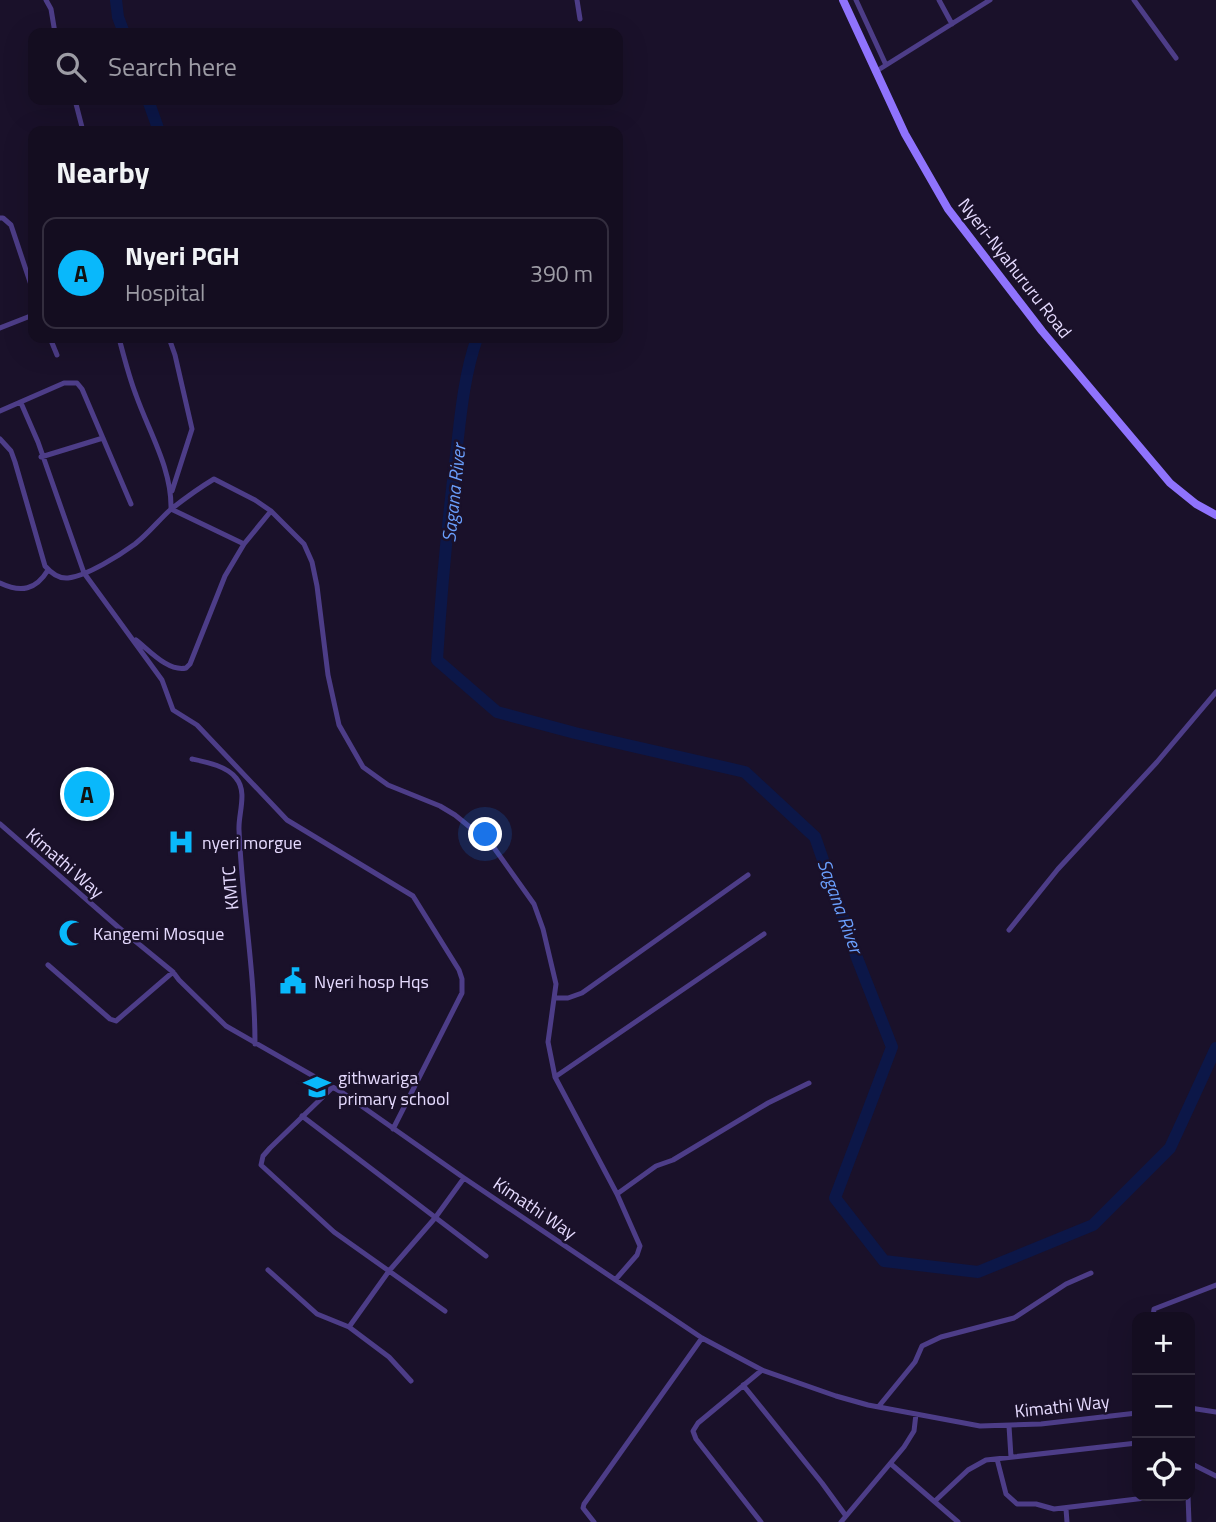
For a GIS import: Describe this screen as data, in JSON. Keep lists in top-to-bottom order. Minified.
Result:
{"streets":{"main road":["Nyeri-Nyahururu Road"],"street":["Kimathi Way","KMTC"]},"crossings":[["Kimathi Way","KMTC"]],"water":["Sagana River"],"places":{"hospital":["nyeri morgue"],"mosque":["Kangemi Mosque"],"public building":["Nyeri hosp Hqs"],"school or university":["githwariga primary school"]},"page":{"search":"Search here","heading":"Nearby","list":[{"mark":"A","name":"Nyeri PGH","note":"Hospital","value":"390 m"}],"pins":"A","map_buttons":["+","−"]}}
